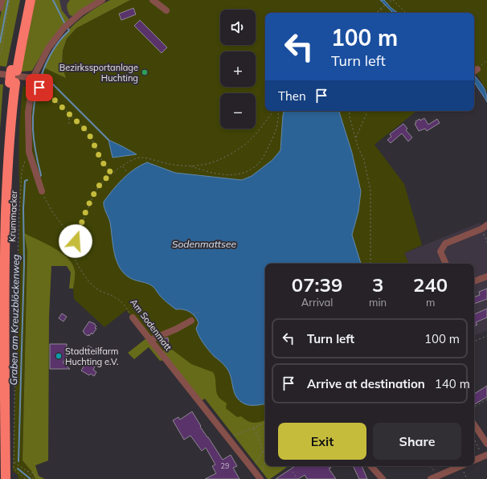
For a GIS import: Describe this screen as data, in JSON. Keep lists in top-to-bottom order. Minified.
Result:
{"streets":{"street":["Am Sodenmatt"],"path":["Krummacker"]},"water":["Sodenmattsee","Graben am Kreuzblöckenweg"],"places":["Bezirkssportanlage Huchting","Stadtteilfarm Huchting e.V."],"house_numbers":["29"],"page":{"map_buttons":["+","−"],"turn":["100 m","Turn left"],"then":"Then","eta":["07:39","Arrival","3","min","240","m"],"list":[{"name":"Turn left","value":"100 m"},{"name":"Arrive at destination","value":"140 m"}],"buttons":["Exit","Share"]}}
